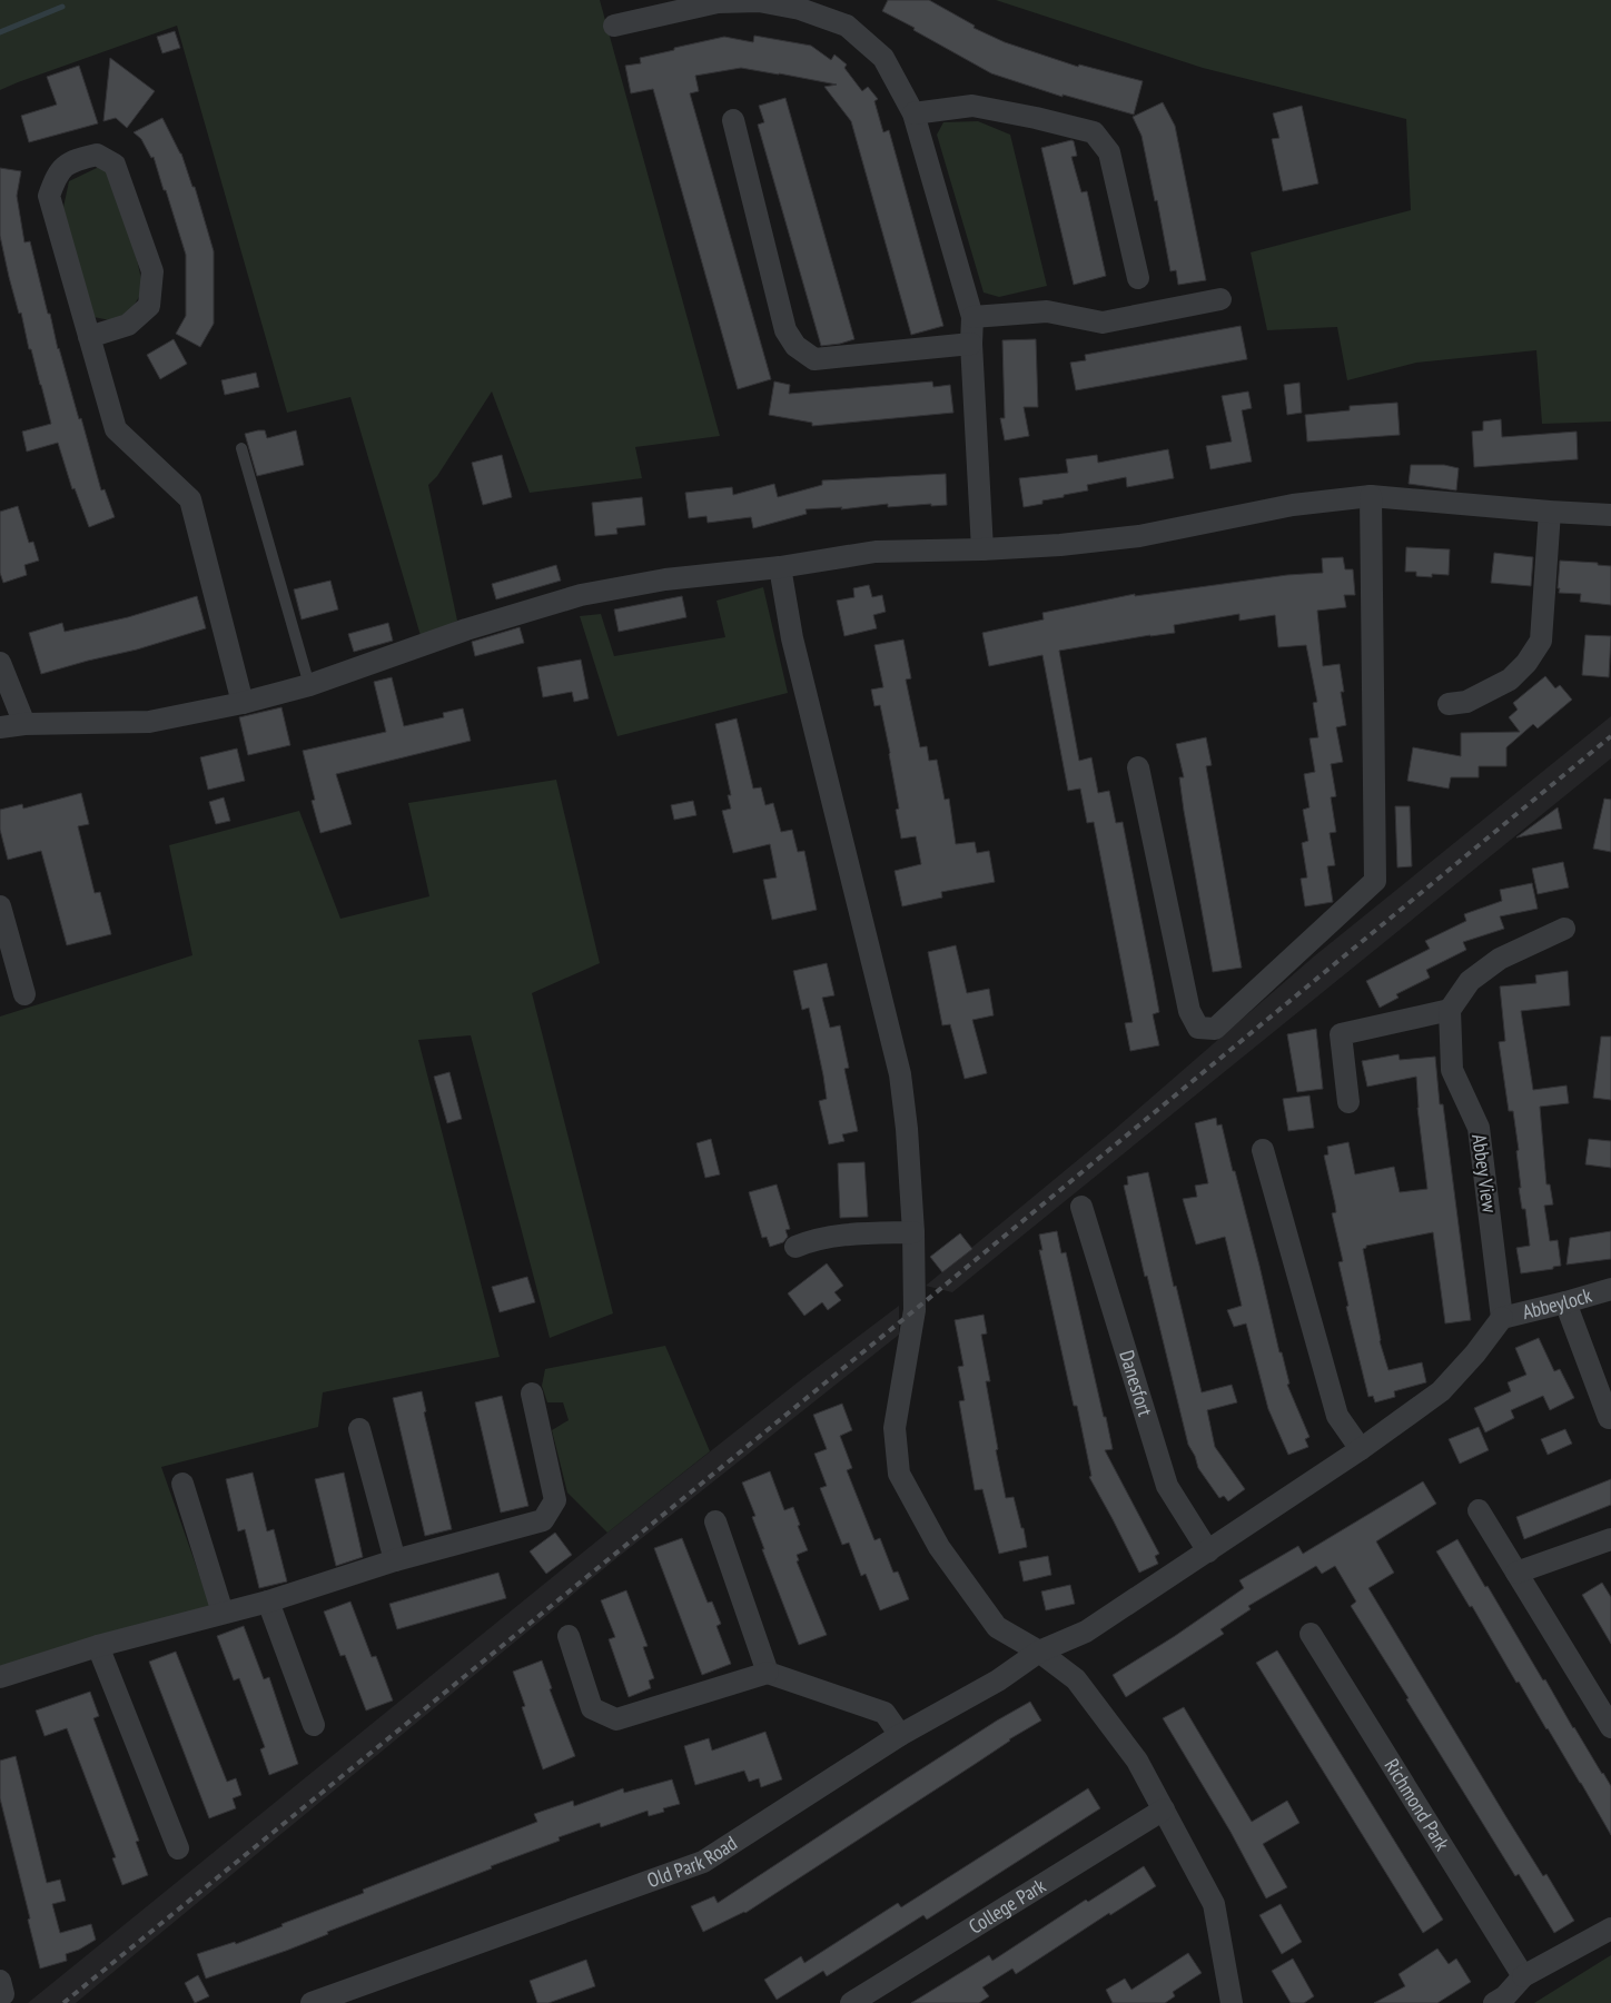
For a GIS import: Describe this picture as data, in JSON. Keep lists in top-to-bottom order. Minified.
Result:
{"streets":{"street":["Abbey View","Abbeylock","Danesfort","Richmond Park","Old Park Road","College Park"]},"crossings":[["Abbey View","Abbeylock"]]}
